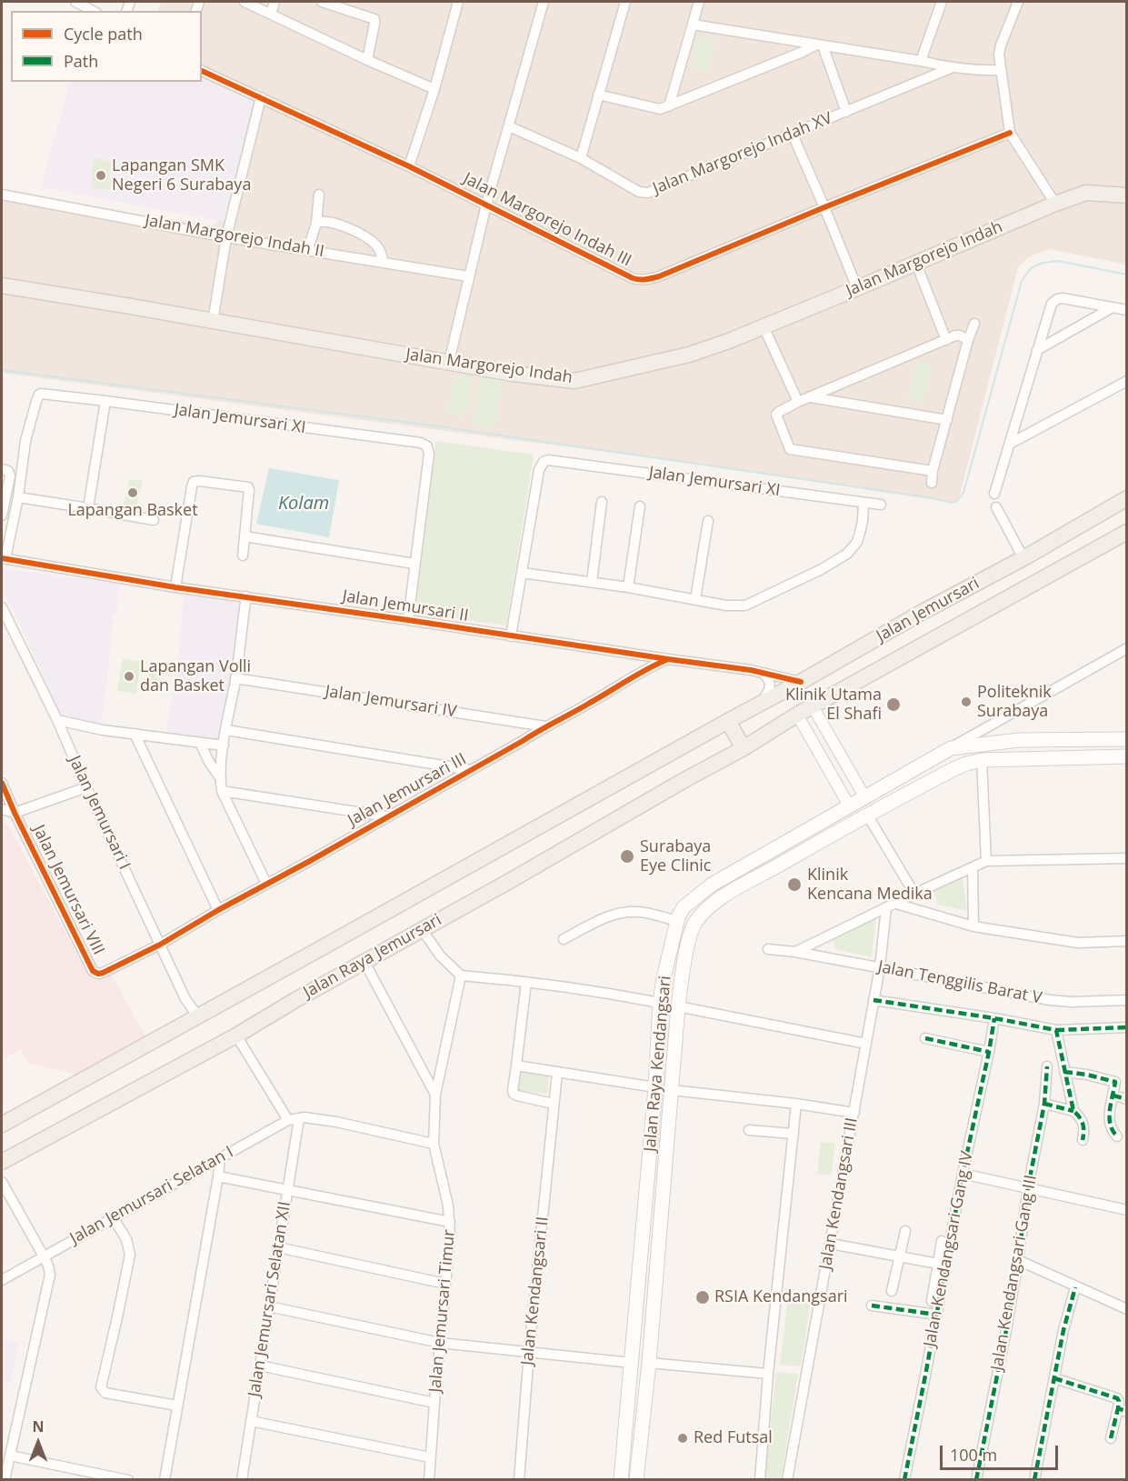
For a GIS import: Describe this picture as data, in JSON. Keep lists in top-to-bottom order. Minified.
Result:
{"streets":{"main road":["Jalan Margorejo Indah","Jalan Jemursari","Jalan Raya Jemursari","Jalan Raya Kendangsari"],"street":["Jalan Margorejo Indah XV","Jalan Margorejo Indah III","Jalan Margorejo Indah II","Jalan Jemursari XI","Jalan Jemursari II","Jalan Jemursari IV","Jalan Jemursari III","Jalan Jemursari I","Jalan Jemursari VIII","Jalan Tenggilis Barat V","Jalan Kendangsari III","Jalan Jemursari Selatan I","Jalan Kendangsari Gang IV","Jalan Kendangsari Gang III","Jalan Kendangsari II","Jalan Jemursari Selatan XII","Jalan Jemursari Timur"]},"crossings":[["Jalan Jemursari II","Jalan Jemursari"],["Jalan Jemursari II","Jalan Jemursari III"],["Jalan Jemursari","Jalan Raya Jemursari"],["Jalan Jemursari IV","Jalan Jemursari III"],["Jalan Jemursari III","Jalan Jemursari I"],["Jalan Jemursari III","Jalan Jemursari VIII"],["Jalan Jemursari I","Jalan Jemursari VIII"],["Jalan Jemursari I","Jalan Raya Jemursari"],["Jalan Tenggilis Barat V","Jalan Kendangsari III"],["Jalan Jemursari Selatan I","Jalan Jemursari Selatan XII"],["Jalan Jemursari Selatan I","Jalan Jemursari Timur"]],"water":["Kolam"],"places":["Lapangan SMK Negeri 6 Surabaya","Lapangan Basket","Lapangan Volli dan Basket","Politeknik Surabaya","Klinik Utama El Shafi","Surabaya Eye Clinic","Klinik Kencana Medika","RSIA Kendangsari","Red Futsal"],"legend":["Cycle path","Path"],"scale_bar":"100 m","north":"top"}
